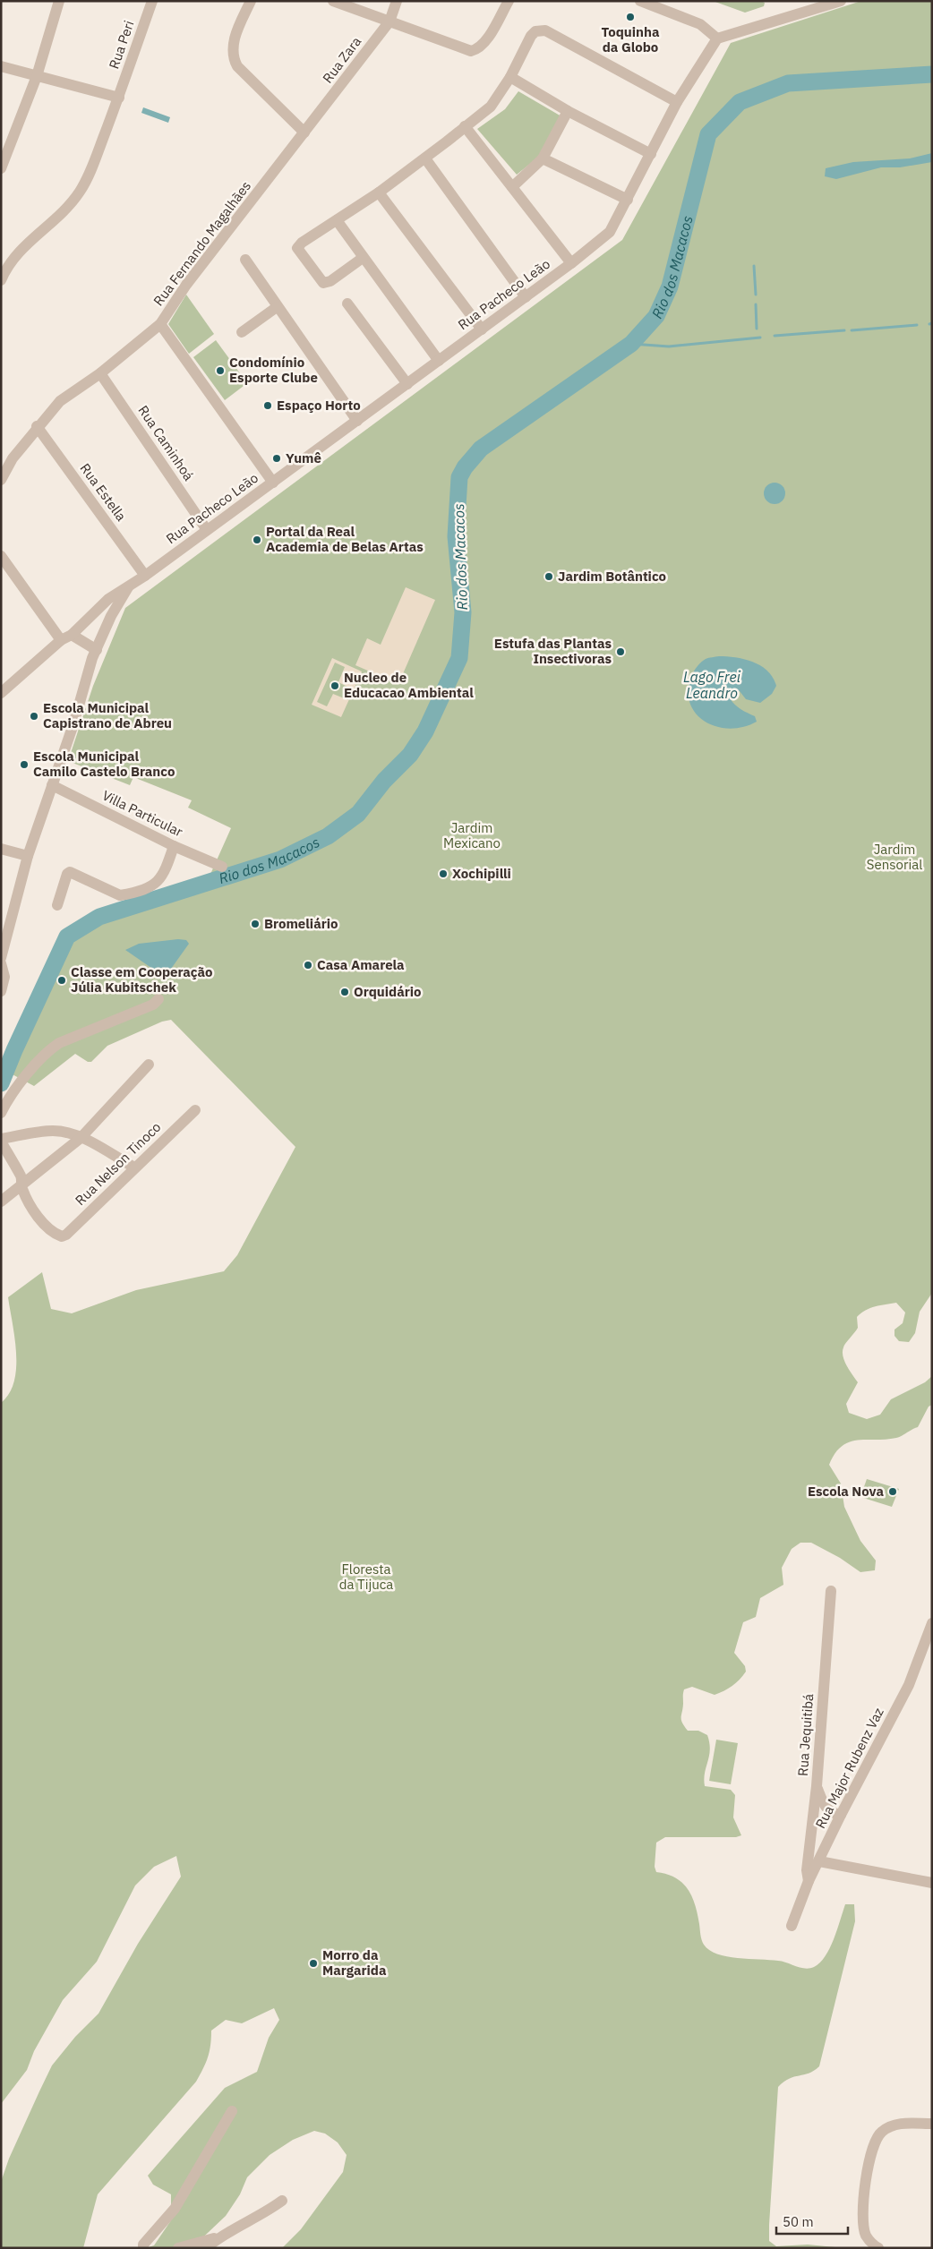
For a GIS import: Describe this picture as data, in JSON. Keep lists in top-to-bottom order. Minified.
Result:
{"streets":{"street":["Rua Peri","Rua Zara","Rua Fernando Magalhães","Rua Pacheco Leão","Rua Caminhoá","Rua Estella","Villa Particular","Rua Nelson Tinoco","Rua Jequitibá","Rua Major Rubenz Vaz"]},"crossings":[["Rua Zara","Rua Fernando Magalhães"],["Rua Fernando Magalhães","Rua Caminhoá"],["Rua Fernando Magalhães","Rua Estella"],["Rua Pacheco Leão","Rua Caminhoá"],["Rua Pacheco Leão","Rua Estella"],["Rua Pacheco Leão","Villa Particular"],["Rua Jequitibá","Rua Major Rubenz Vaz"]],"water":["Rio dos Macacos","Lago Frei Leandro"],"parks":["Jardim Mexicano","Jardim Sensorial","Floresta da Tijuca"],"places":["Toquinha da Globo","Condomínio Esporte Clube","Espaço Horto","Yumê","Portal da Real Academia de Belas Artas","Jardim Botântico","Estufa das Plantas Insectivoras","Nucleo de Educacao Ambiental","Escola Municipal Capistrano de Abreu","Escola Municipal Camilo Castelo Branco","Xochipilli","Bromeliário","Casa Amarela","Classe em Cooperação Júlia Kubitschek","Orquidário","Escola Nova","Morro da Margarida"],"scale_bar":"50 m"}
